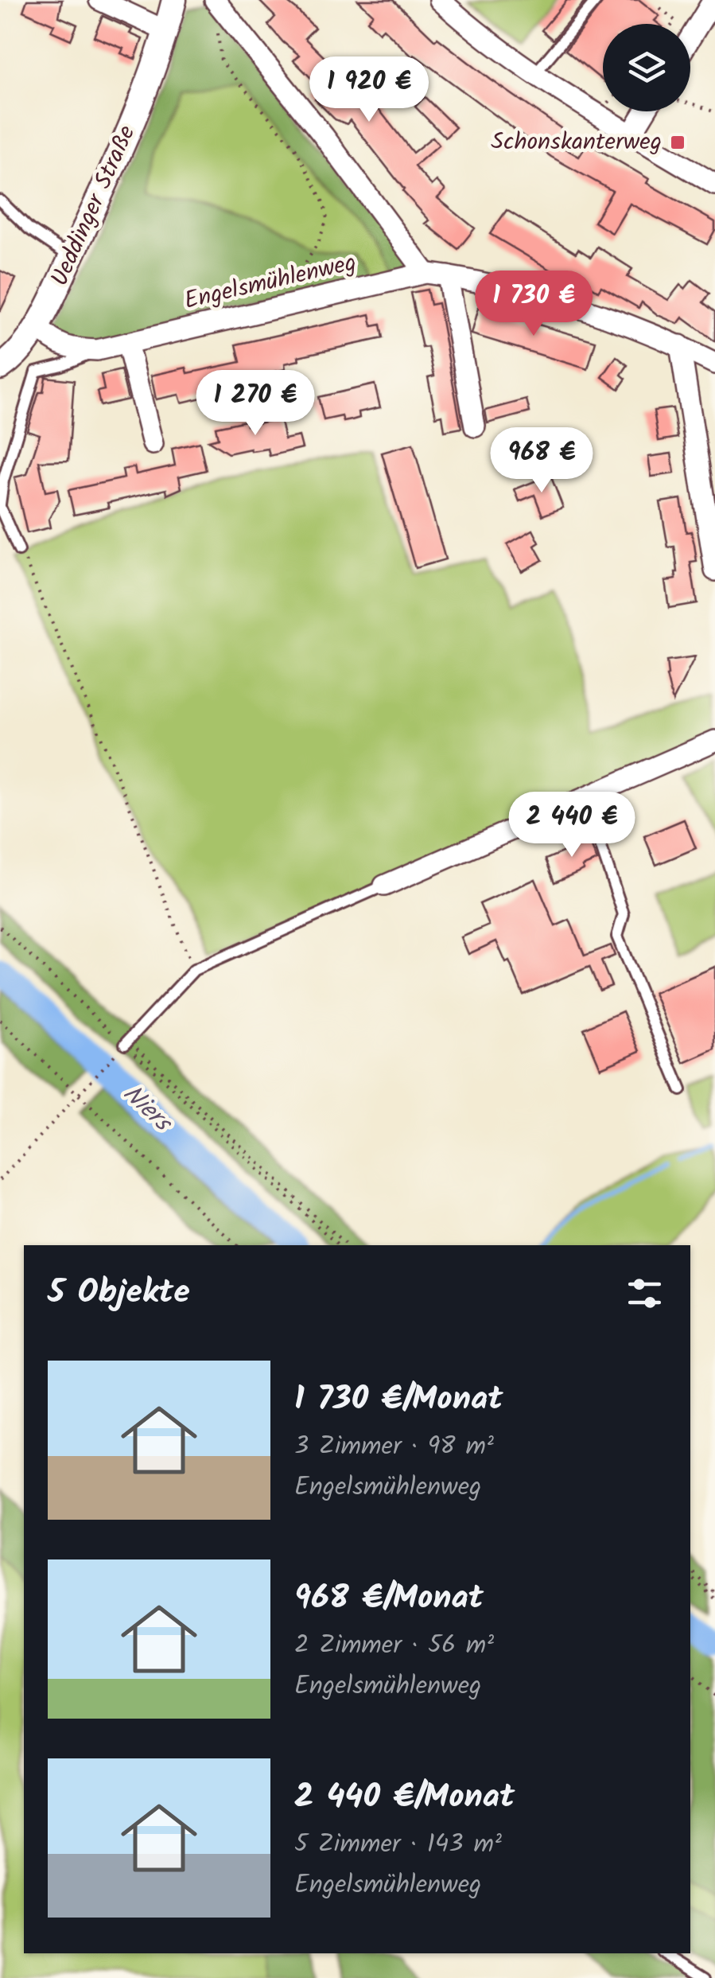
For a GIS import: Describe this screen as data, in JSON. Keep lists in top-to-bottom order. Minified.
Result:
{"streets":{"street":["Ueddinger Straße","Engelsmühlenweg"]},"crossings":[["Ueddinger Straße","Engelsmühlenweg"]],"water":["Niers"],"places":{"transit":["Schonskanterweg"]},"page":{"price":["1 920 €","1 730 €","1 270 €","968 €","2 440 €"],"heading":"5 Objekte","list":[{"name":"1 730 €/Monat","note":"3 Zimmer · 98 m² · Engelsmühlenweg"},{"name":"968 €/Monat","note":"2 Zimmer · 56 m² · Engelsmühlenweg"},{"name":"2 440 €/Monat","note":"5 Zimmer · 143 m² · Engelsmühlenweg"}]}}
